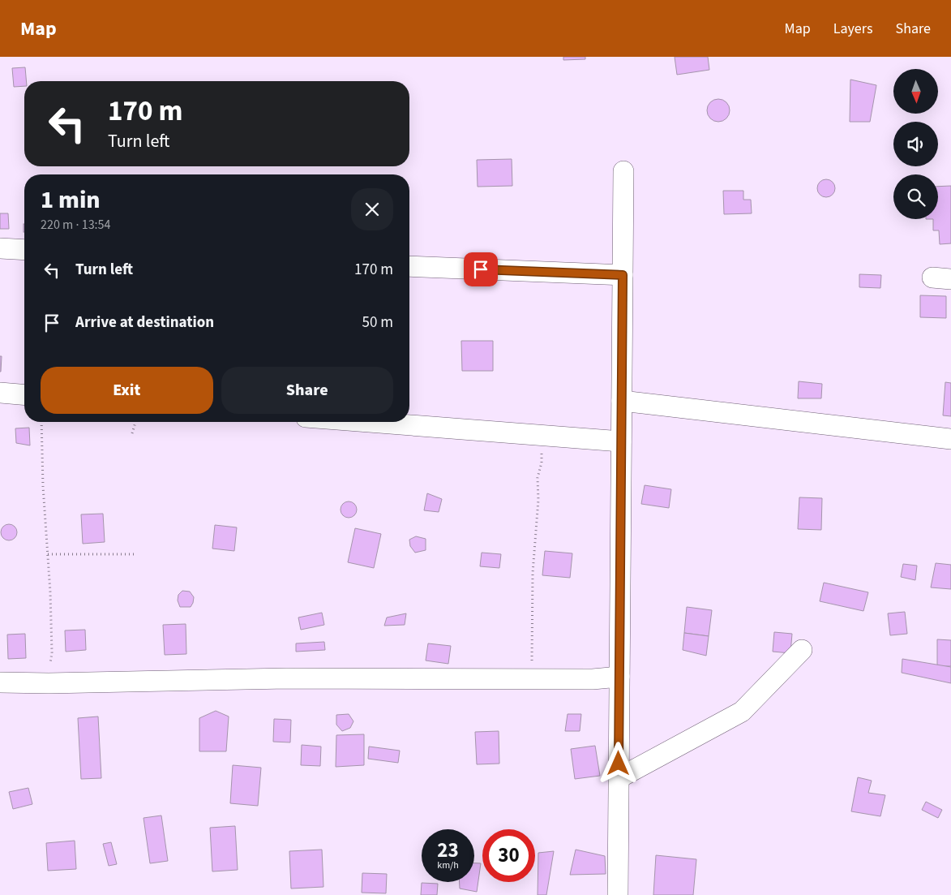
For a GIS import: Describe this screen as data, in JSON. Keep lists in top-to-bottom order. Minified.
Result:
{"north":"bottom","page":{"header":"Map","nav":["Map","Layers","Share"],"turn":["170 m","Turn left"],"heading":["1 min","220 m · 13:54"],"list":[{"name":"Turn left","value":"170 m"},{"name":"Arrive at destination","value":"50 m"}],"buttons":["Exit","Share"],"speed":"23 km/h","limit":"30"}}
